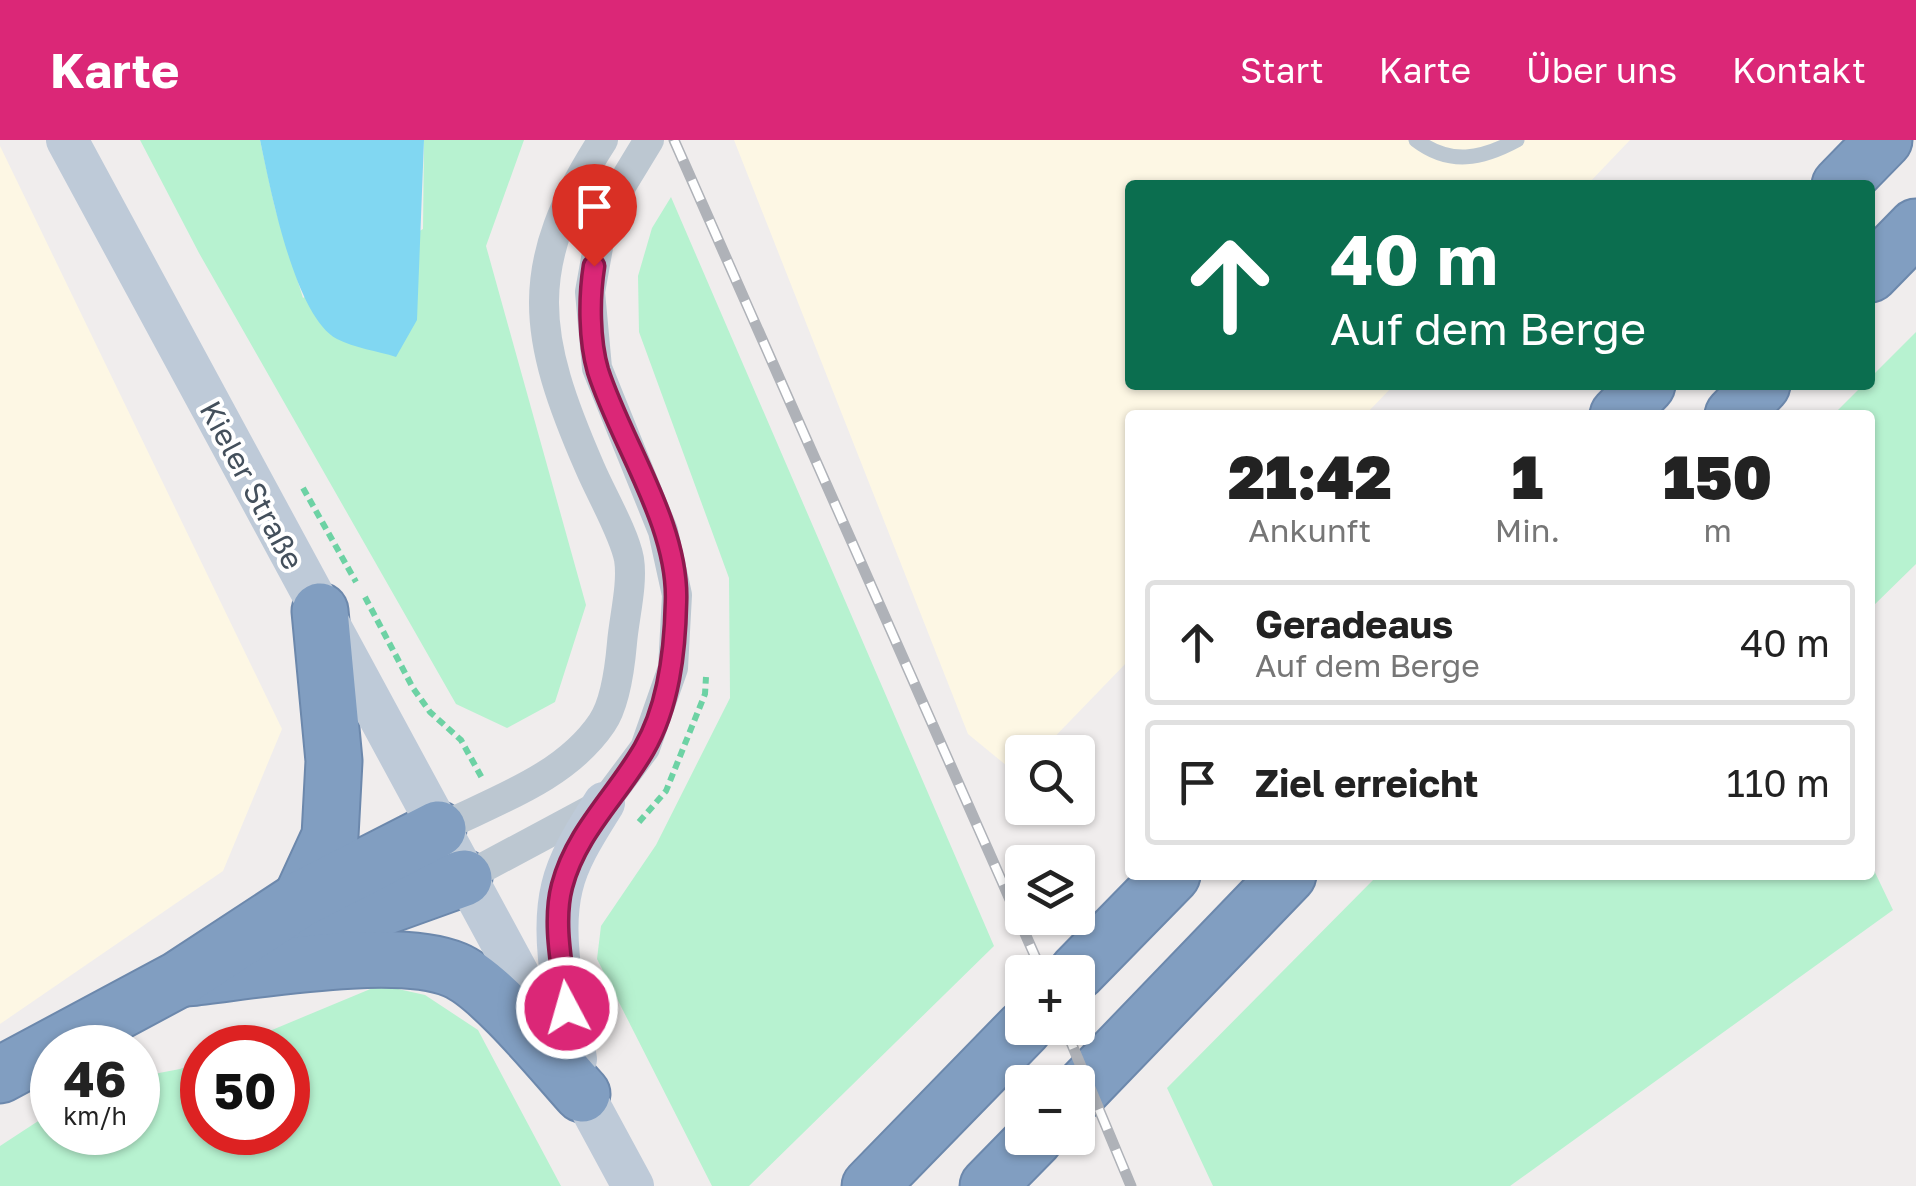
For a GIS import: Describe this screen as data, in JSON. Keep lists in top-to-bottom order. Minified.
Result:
{"streets":{"main road":["Kieler Straße"]},"page":{"header":"Karte","nav":["Start","Karte","Über uns","Kontakt"],"turn":["40 m","Auf dem Berge"],"eta":["21:42","Ankunft","1","Min.","150","m"],"list":[{"name":"Geradeaus","note":"Auf dem Berge","value":"40 m"},{"name":"Ziel erreicht","value":"110 m"}],"map_buttons":["+","−"],"speed":"46 km/h","limit":"50"}}
